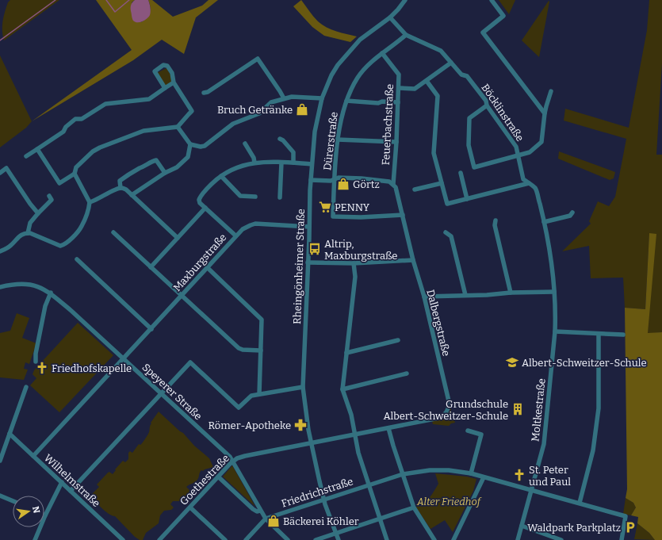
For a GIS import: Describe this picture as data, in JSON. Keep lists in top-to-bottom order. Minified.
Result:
{"streets":{"street":["Böcklinstraße","Feuerbachstraße","Dürerstraße","Maxburgstraße","Rheingönheimer Straße","Dalbergstraße","Speyerer Straße","Moltkestraße","Goethestraße","Wilhelmstraße","Friedrichstraße"]},"crossings":[["Böcklinstraße","Dürerstraße"],["Böcklinstraße","Rheingönheimer Straße"],["Böcklinstraße","Moltkestraße"],["Feuerbachstraße","Dürerstraße"],["Feuerbachstraße","Dalbergstraße"],["Dürerstraße","Dalbergstraße"],["Maxburgstraße","Rheingönheimer Straße"],["Maxburgstraße","Speyerer Straße"],["Maxburgstraße","Wilhelmstraße"],["Rheingönheimer Straße","Dalbergstraße"],["Rheingönheimer Straße","Goethestraße"],["Rheingönheimer Straße","Friedrichstraße"],["Dalbergstraße","Goethestraße"],["Speyerer Straße","Goethestraße"],["Speyerer Straße","Friedrichstraße"],["Moltkestraße","Friedrichstraße"]],"parks":["Alter Friedhof"],"places":{"shop":["Bruch Getränke","Görtz","Bäckerei Köhler"],"supermarket":["PENNY"],"bus stop":["Altrip, Maxburgstraße"],"school or university":["Albert-Schweitzer-Schule"],"church":["Friedhofskapelle","St. Peter und Paul"],"building":["Grundschule Albert-Schweitzer-Schule"],"pharmacy":["Römer-Apotheke"],"parking":["Waldpark Parkplatz"]},"north":"right"}
